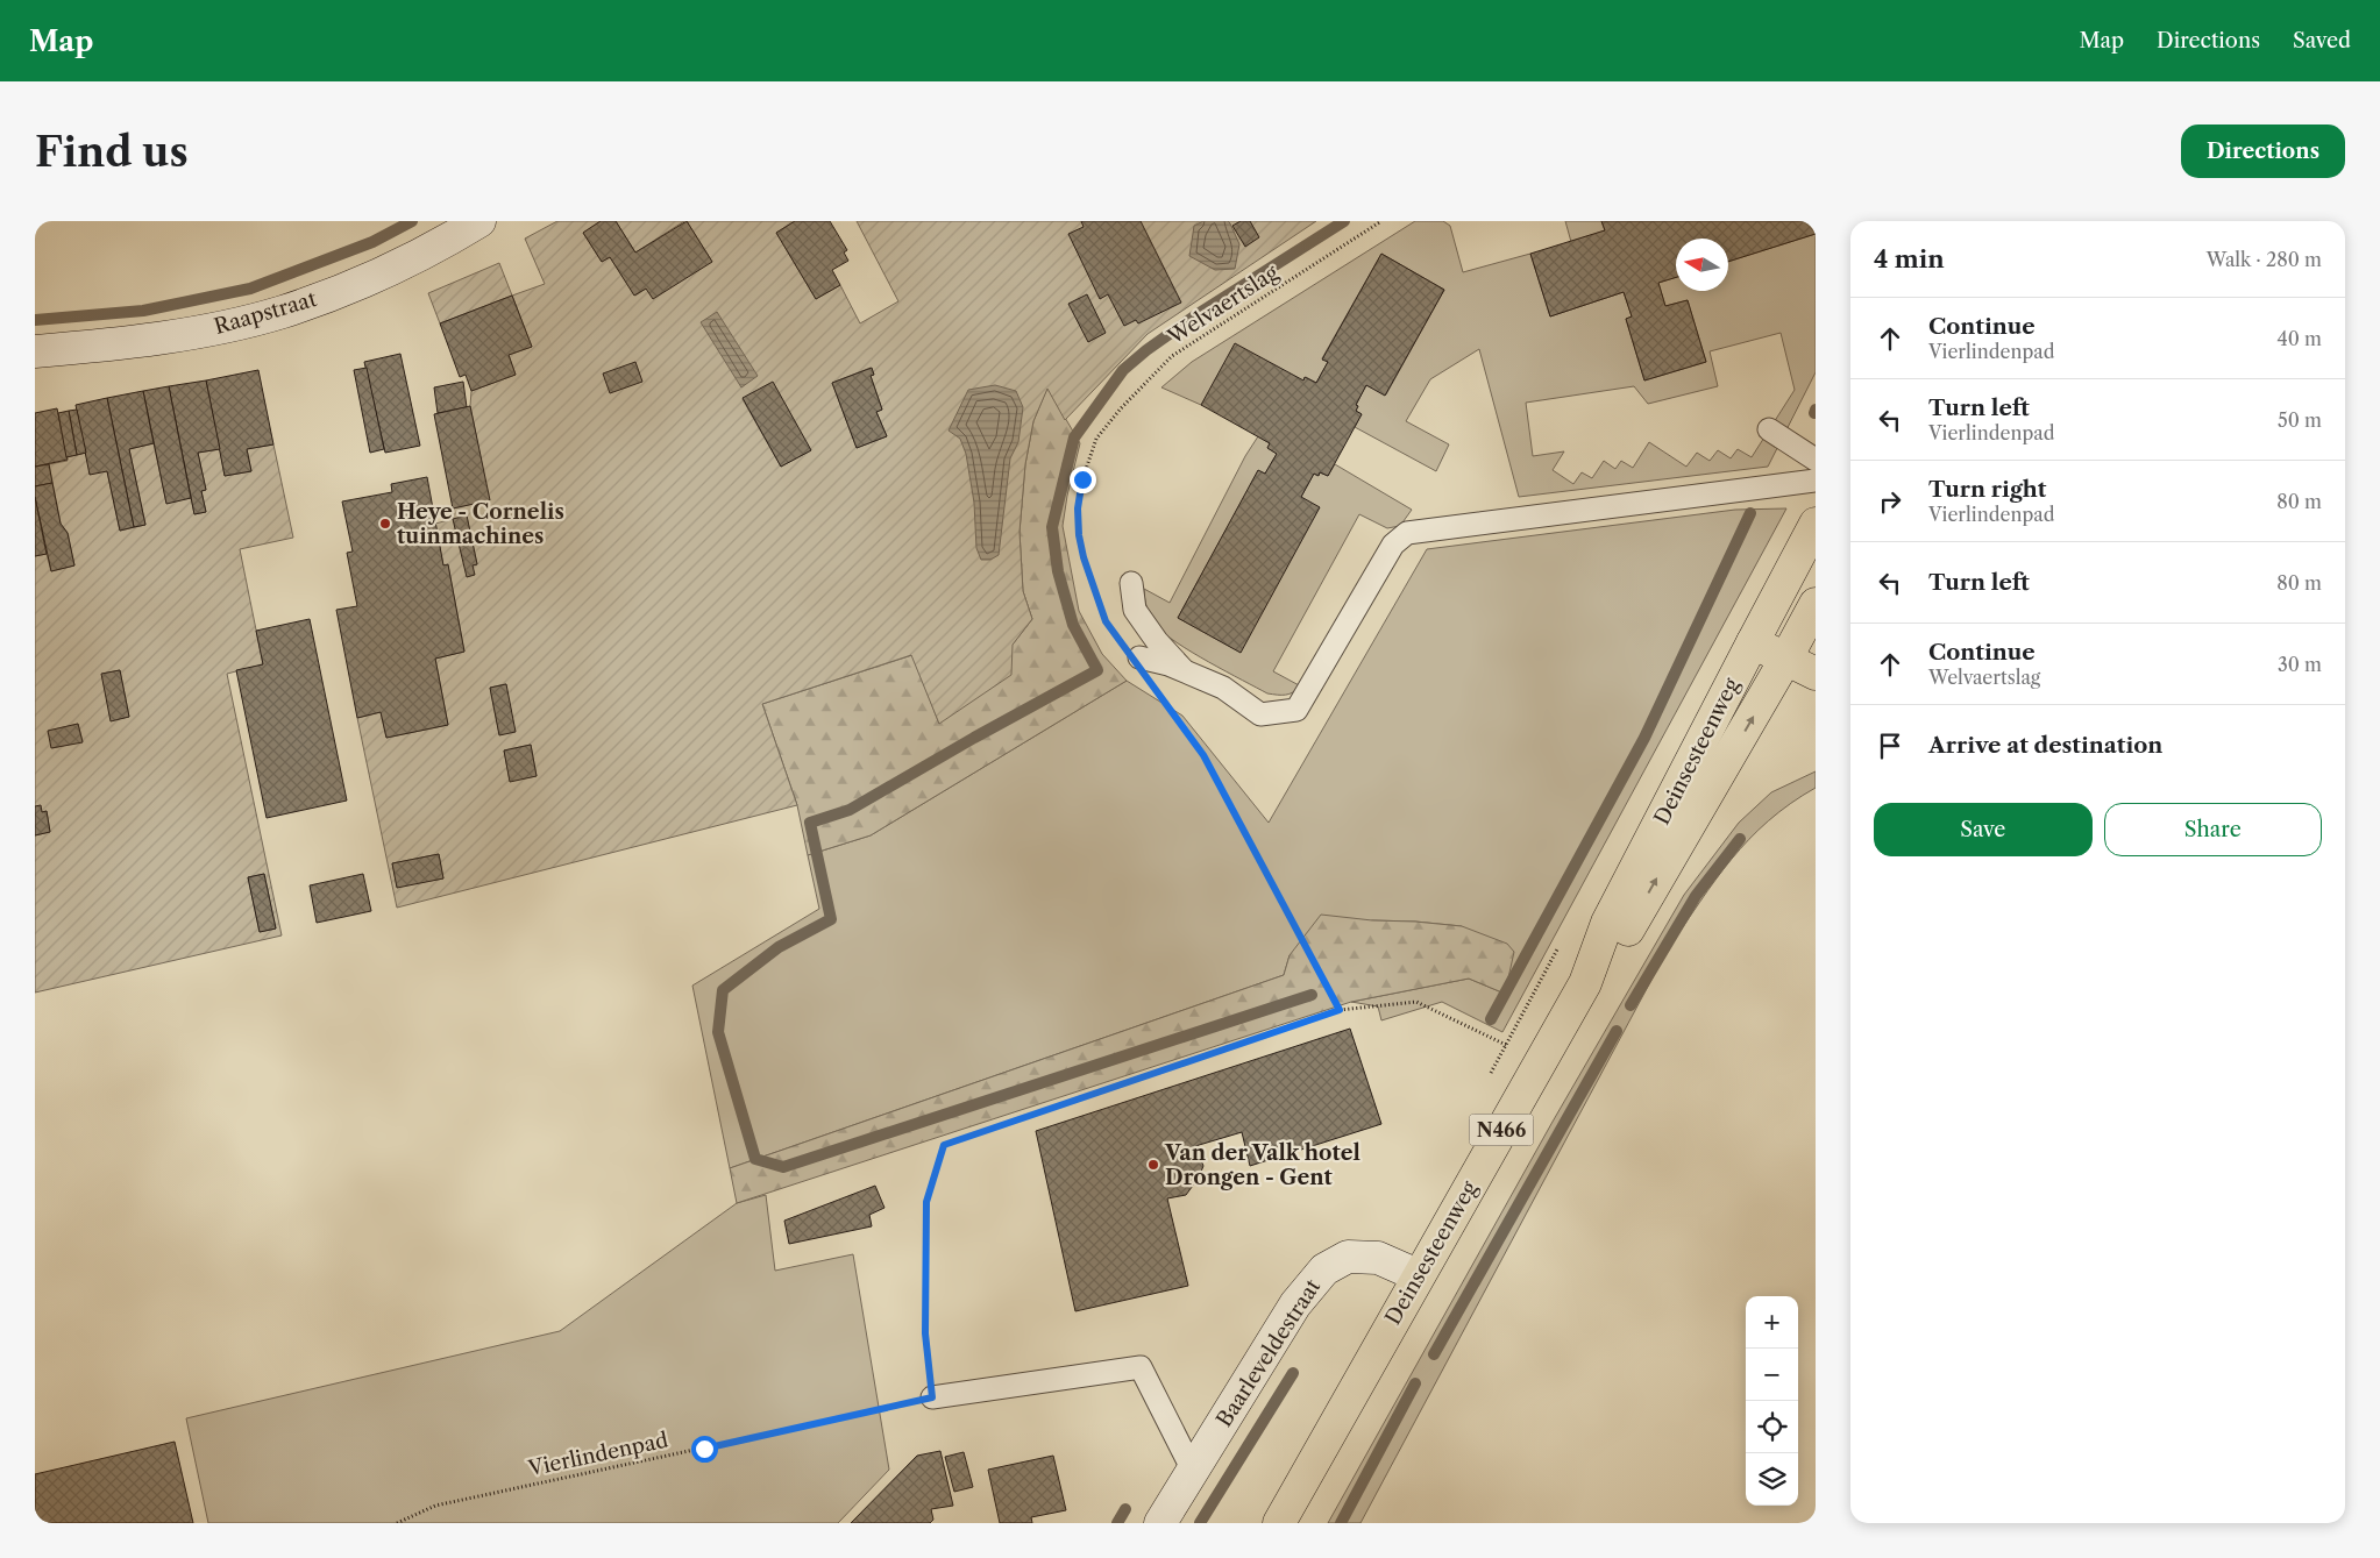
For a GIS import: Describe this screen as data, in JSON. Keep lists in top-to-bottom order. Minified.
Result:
{"streets":{"main road":["Deinsesteenweg","N466"],"street":["Raapstraat","Baarleveldestraat"],"path":["Welvaertslag","Vierlindenpad"]},"crossings":[["Deinsesteenweg","Baarleveldestraat"]],"places":["Heye - Cornelis tuinmachines","Van der Valk hotel Drongen - Gent"],"north":"left","page":{"header":"Map","nav":["Map","Directions","Saved"],"buttons":["Directions",["Save","Share"]],"title":"Find us","heading":["4 min","Walk · 280 m"],"list":[["Continue","Vierlindenpad","40 m"],["Turn left","Vierlindenpad","50 m"],["Turn right","Vierlindenpad","80 m"],["Turn left","80 m"],["Continue","Welvaertslag","30 m"],"Arrive at destination"],"map_buttons":["+","−"]}}
